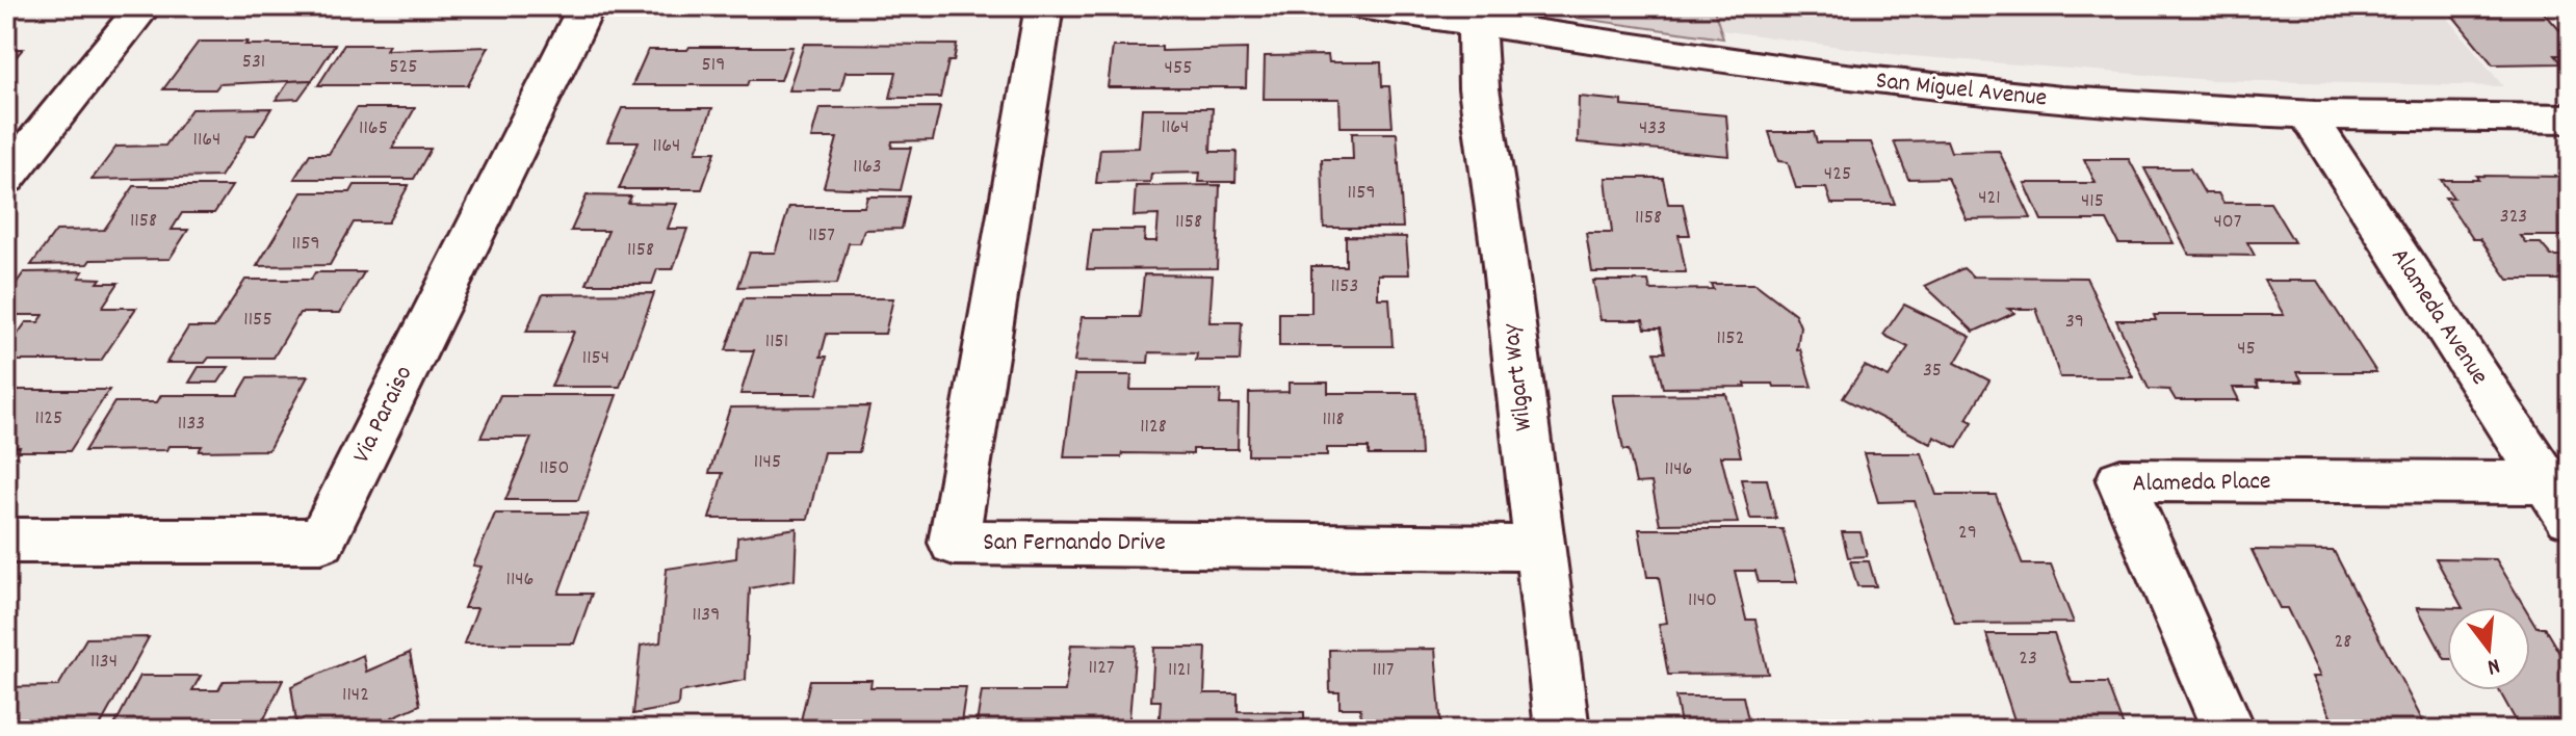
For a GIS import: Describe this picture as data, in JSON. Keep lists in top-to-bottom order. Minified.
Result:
{"streets":{"street":["San Miguel Avenue","Alameda Avenue","Wilgart Way","Via Paraiso","Alameda Place","San Fernando Drive"]},"crossings":[["San Miguel Avenue","Alameda Avenue"],["San Miguel Avenue","Wilgart Way"],["Alameda Avenue","Alameda Place"],["Wilgart Way","San Fernando Drive"]],"house_numbers":["531","519","525","455","1164","1165","433","1164","1164","1163","425","1159","421","415","323","1158","1158","1158","407","1157","1159","1158","1153","1155","39","1152","1151","45","1154","35","1125","1118","1133","1128","1145","1150","1146","29","1146","1140","1139","28","23","1134","1127","1121","1117","1142"],"north":"bottom"}
